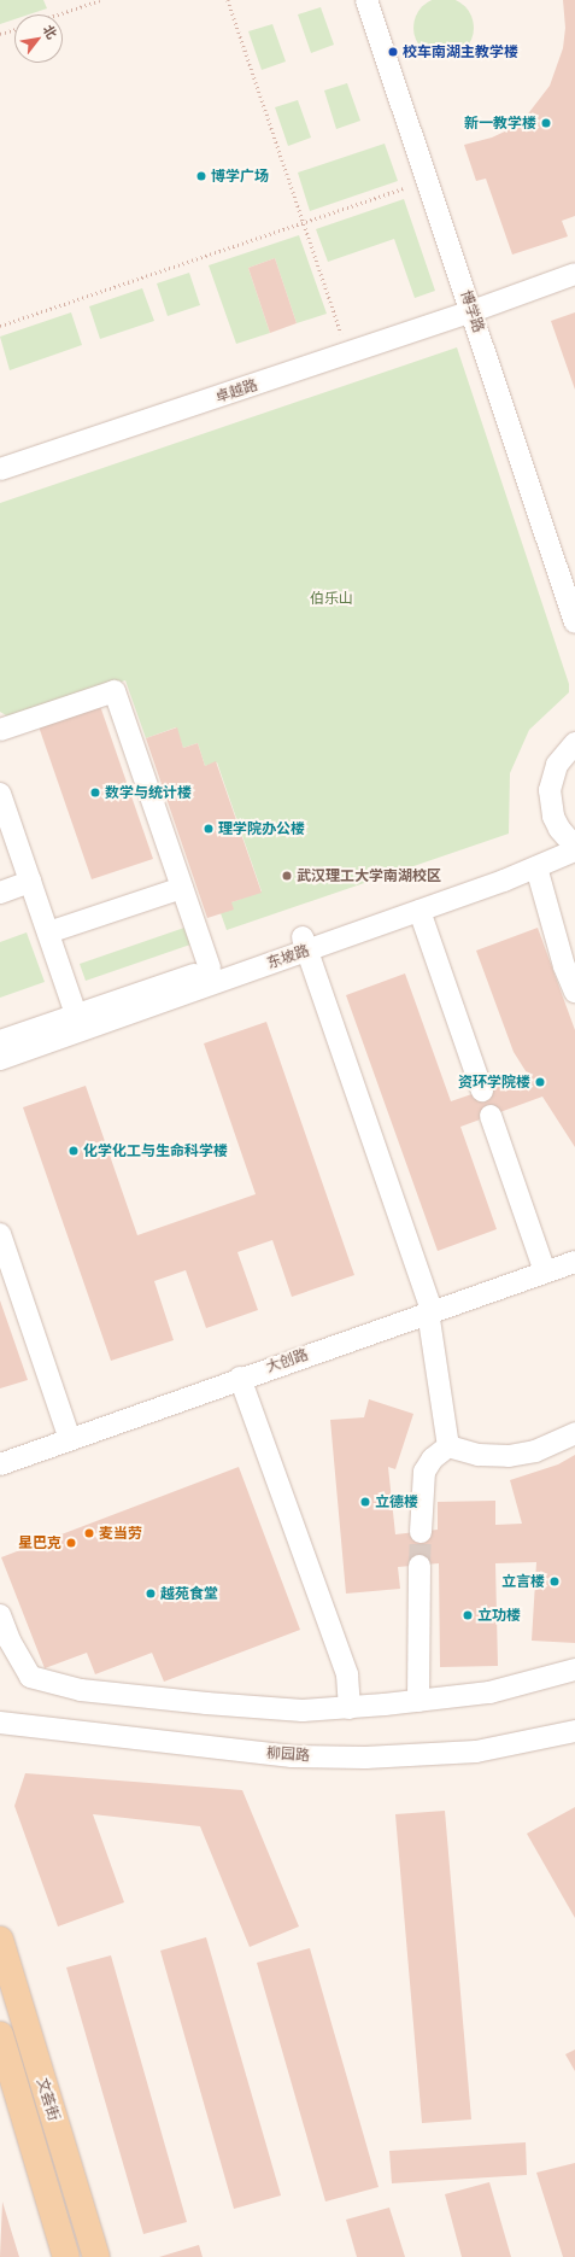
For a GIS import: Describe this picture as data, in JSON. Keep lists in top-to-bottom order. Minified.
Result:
{"streets":{"main road":["文荟街"],"street":["博学路","卓越路","东坡路","大创路","柳园路"]},"crossings":[["博学路","卓越路"]],"parks":["伯乐山"],"places":["校车南湖主教学楼","新一教学楼","博学广场","数学与统计楼","理学院办公楼","武汉理工大学南湖校区","资环学院楼","化学化工与生命科学楼","立德楼","麦当劳","星巴克","立言楼","越苑食堂","立功楼"],"north":"top right"}
